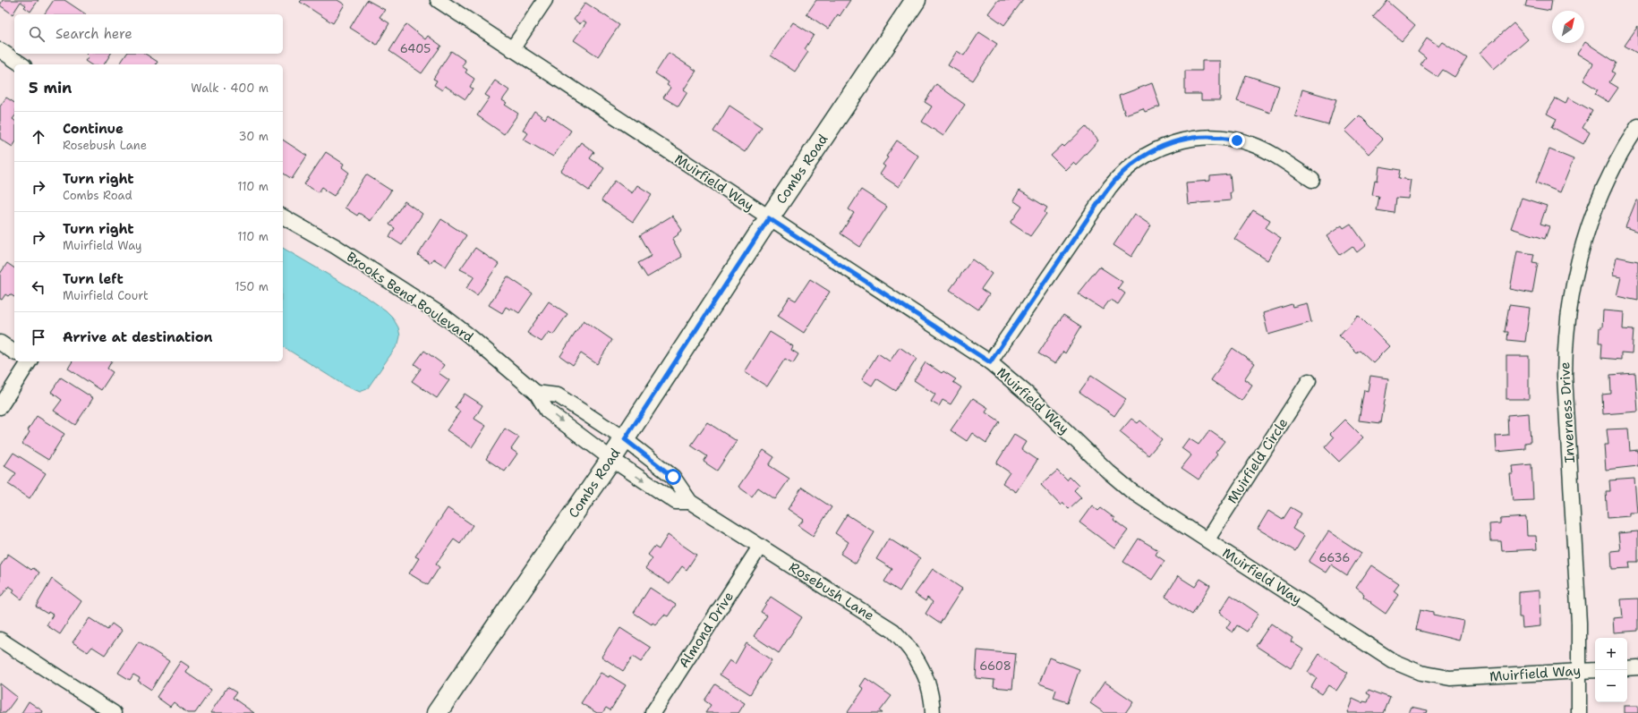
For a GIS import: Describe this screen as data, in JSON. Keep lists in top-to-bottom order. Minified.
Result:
{"streets":{"street":["Combs Road","Muirfield Way","Brooks Bend Boulevard","Inverness Drive","Muirfield Circle","Rosebush Lane","Almond Drive"]},"crossings":[["Combs Road","Muirfield Way"],["Combs Road","Brooks Bend Boulevard"],["Combs Road","Rosebush Lane"],["Muirfield Way","Inverness Drive"],["Muirfield Way","Muirfield Circle"],["Brooks Bend Boulevard","Rosebush Lane"],["Rosebush Lane","Almond Drive"]],"house_numbers":["6405","6636","6608"],"north":"top right","page":{"search":"Search here","heading":["5 min","Walk · 400 m"],"list":[["Continue","Rosebush Lane","30 m"],["Turn right","Combs Road","110 m"],["Turn right","Muirfield Way","110 m"],["Turn left","Muirfield Court","150 m"],"Arrive at destination"],"map_buttons":["+","−"]}}
